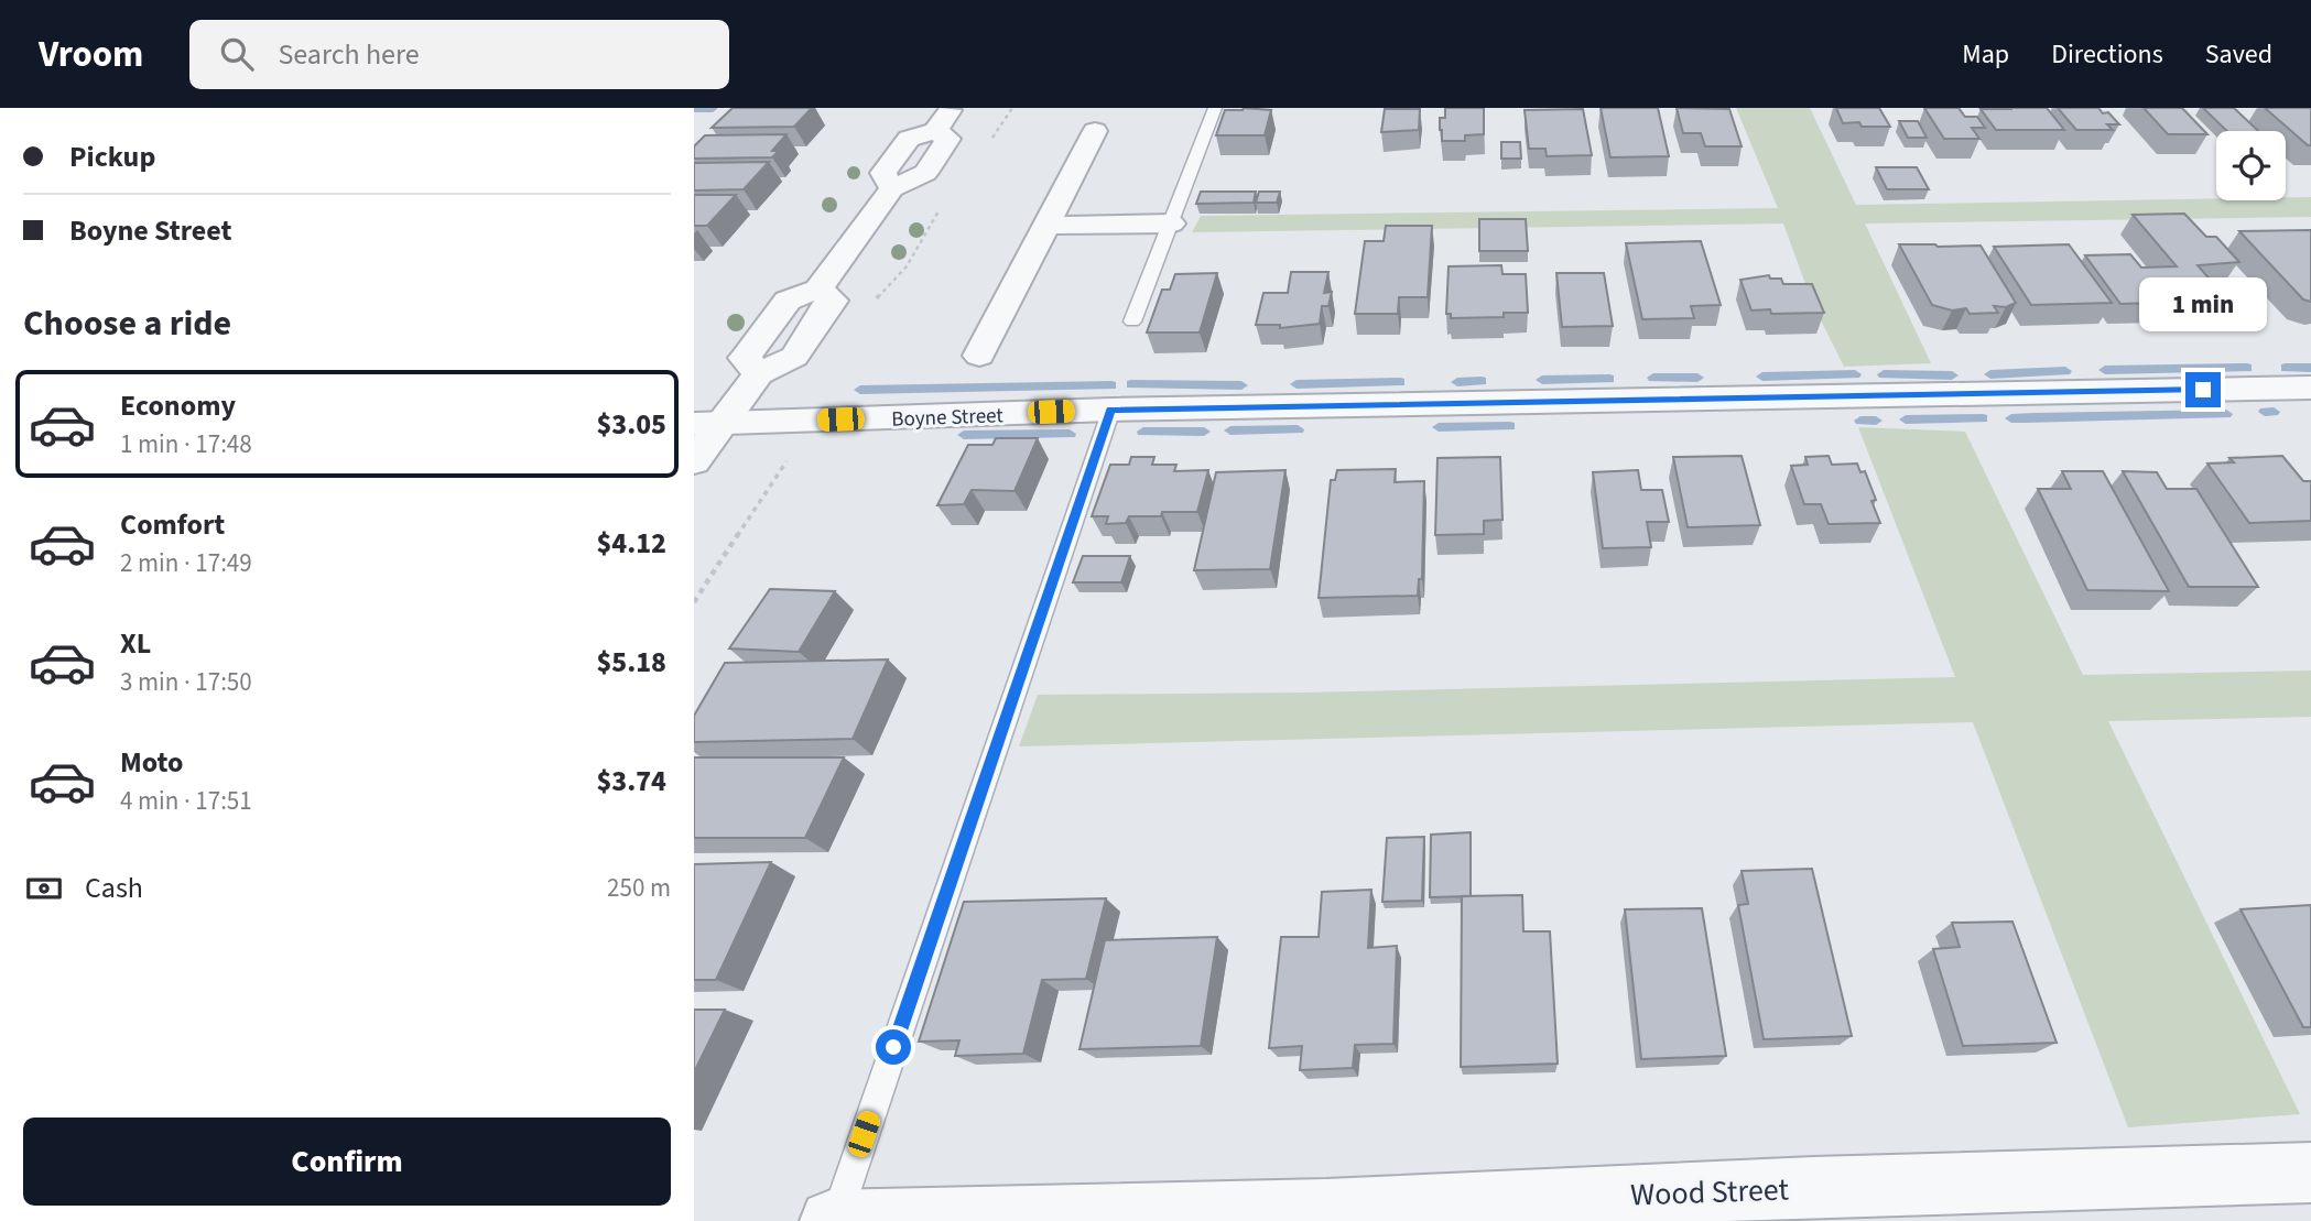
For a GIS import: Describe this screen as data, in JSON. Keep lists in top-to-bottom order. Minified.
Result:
{"streets":{"street":["Boyne Street","Wood Street"]},"page":{"header":"Vroom","search":"Search here","nav":["Map","Directions","Saved"],"banner":["Pickup","Boyne Street"],"heading":"Choose a ride","bubble":"1 min","list":[{"name":"Economy","note":"1 min · 17:48","value":"$3.05"},{"name":"Comfort","note":"2 min · 17:49","value":"$4.12"},{"name":"XL","note":"3 min · 17:50","value":"$5.18"},{"name":"Moto","note":"4 min · 17:51","value":"$3.74"}],"pay":["Cash","250 m"],"buttons":"Confirm"}}
